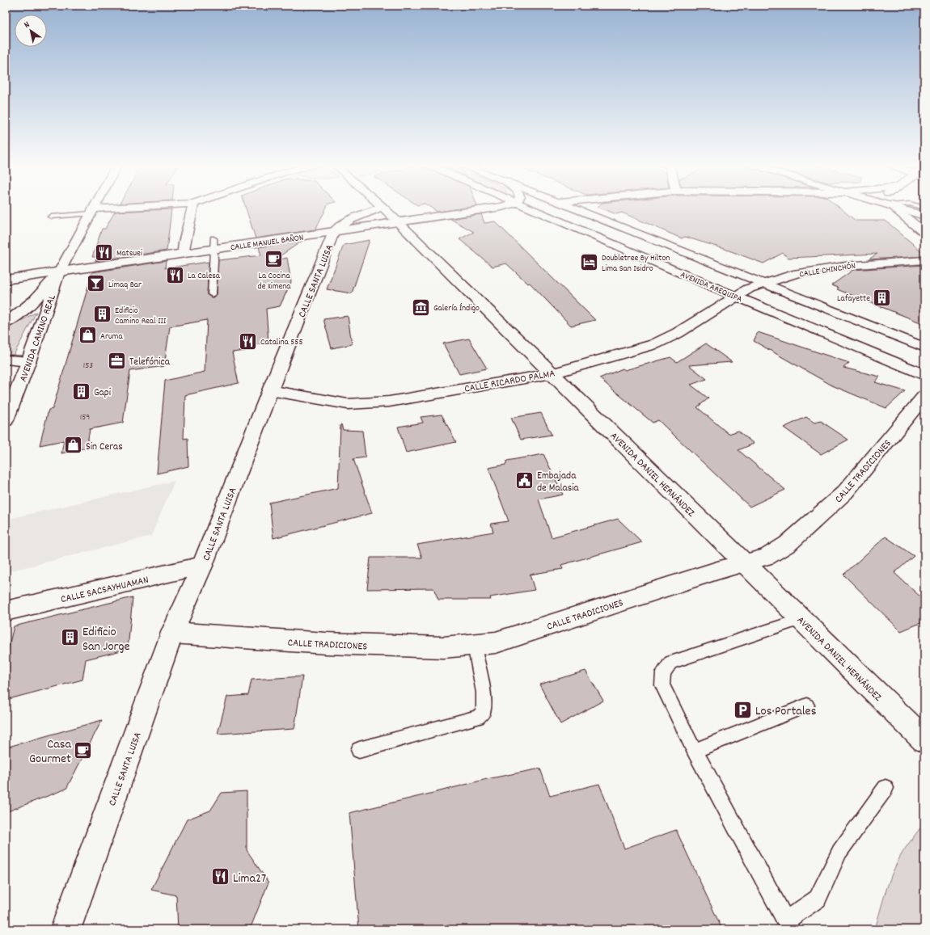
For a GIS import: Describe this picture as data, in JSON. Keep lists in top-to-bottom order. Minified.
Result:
{"streets":{"street":["CALLE MANUEL BAÑON","CALLE CHINCHÓN","CALLE SANTA LUISA","AVENIDA AREQUIPA","AVENIDA CAMINO REAL","CALLE RICARDO PALMA","CALLE TRADICIONES","AVENIDA DANIEL HERNÁNDEZ","CALLE SACSAYHUAMAN"]},"crossings":[["CALLE MANUEL BAÑON","CALLE SANTA LUISA"],["CALLE MANUEL BAÑON","AVENIDA CAMINO REAL"],["CALLE MANUEL BAÑON","AVENIDA DANIEL HERNÁNDEZ"],["CALLE CHINCHÓN","AVENIDA AREQUIPA"],["CALLE CHINCHÓN","CALLE RICARDO PALMA"],["CALLE SANTA LUISA","CALLE RICARDO PALMA"],["CALLE SANTA LUISA","CALLE TRADICIONES"],["CALLE SANTA LUISA","CALLE SACSAYHUAMAN"],["AVENIDA AREQUIPA","CALLE RICARDO PALMA"],["CALLE RICARDO PALMA","AVENIDA DANIEL HERNÁNDEZ"],["CALLE TRADICIONES","AVENIDA DANIEL HERNÁNDEZ"]],"places":{"restaurant":["Matsuei","La Calesa","Catalina 555","Lima27"],"cafe":["La Cocina de Ximena","Casa Gourmet"],"hotel":["Doubletree By Hilton Lima San Isidro"],"bar":["Limaq Bar"],"building":["Lafayette","Edificio Camino Real III","Gapi","Edificio San Jorge"],"museum":["Galería Índigo"],"shop":["Aruma","Sin Ceras"],"office":["Telefónica"],"public building":["Embajada de Malasia"],"parking":["Los Portales"]},"house_numbers":["153","159"],"north":"top left"}
